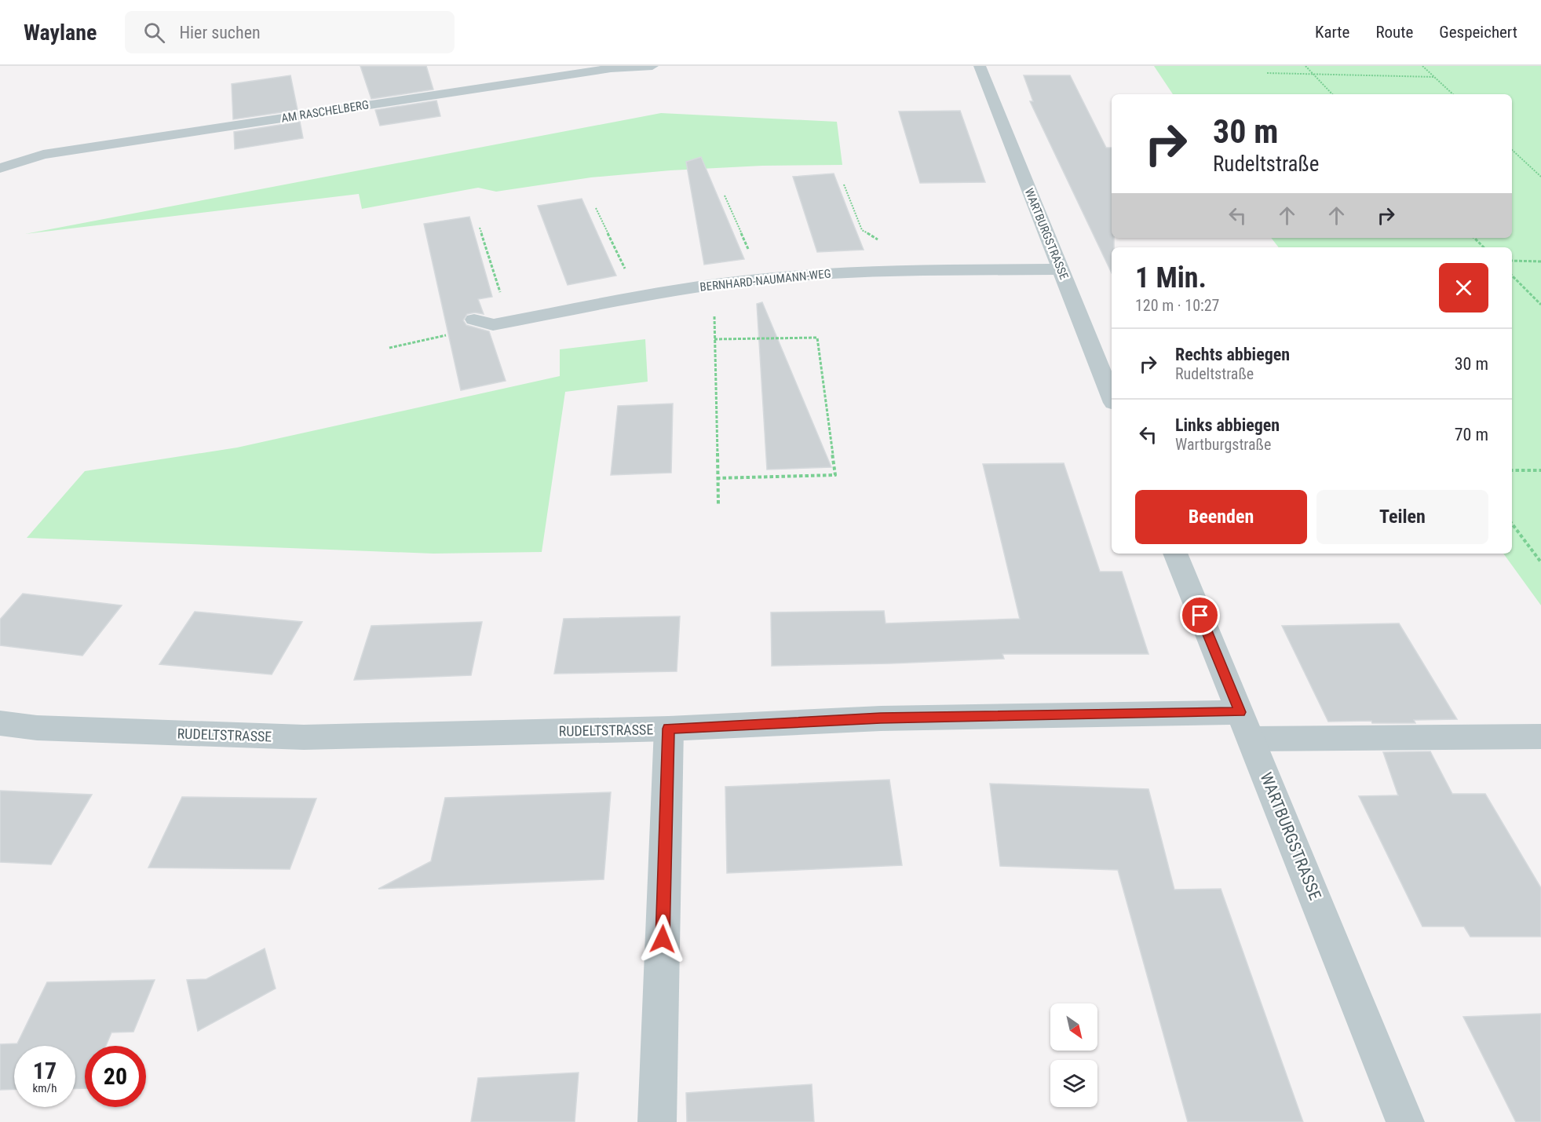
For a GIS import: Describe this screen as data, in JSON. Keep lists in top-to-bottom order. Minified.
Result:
{"streets":{"street":["AM RASCHELBERG","WARTBURGSTRASSE","BERNHARD-NAUMANN-WEG","RUDELTSTRASSE"]},"crossings":[["WARTBURGSTRASSE","BERNHARD-NAUMANN-WEG"],["WARTBURGSTRASSE","RUDELTSTRASSE"]],"north":"bottom right","page":{"header":"Waylane","search":"Hier suchen","nav":["Karte","Route","Gespeichert"],"turn":["30 m","Rudeltstraße"],"heading":["1 Min.","120 m · 10:27"],"list":[{"name":"Rechts abbiegen","note":"Rudeltstraße","value":"30 m"},{"name":"Links abbiegen","note":"Wartburgstraße","value":"70 m"}],"buttons":["Beenden","Teilen"],"speed":"17 km/h","limit":"20"}}
